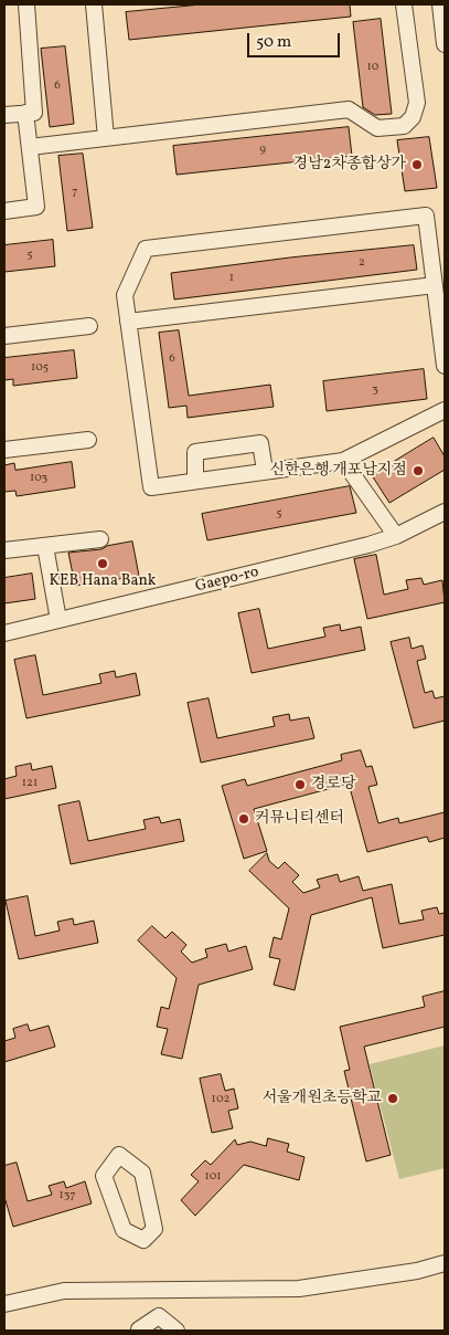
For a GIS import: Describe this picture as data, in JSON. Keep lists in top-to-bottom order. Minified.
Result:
{"streets":{"street":["Gaepo-ro"]},"places":["경남2차종합상가","신한은행 개포남지점","KEB Hana Bank","경로당","커뮤니티센터","서울개원초등학교"],"house_numbers":["10","6","9","7","5","2","1","6","105","3","103","5","121","102","101","137"],"scale_bar":"50 m"}
